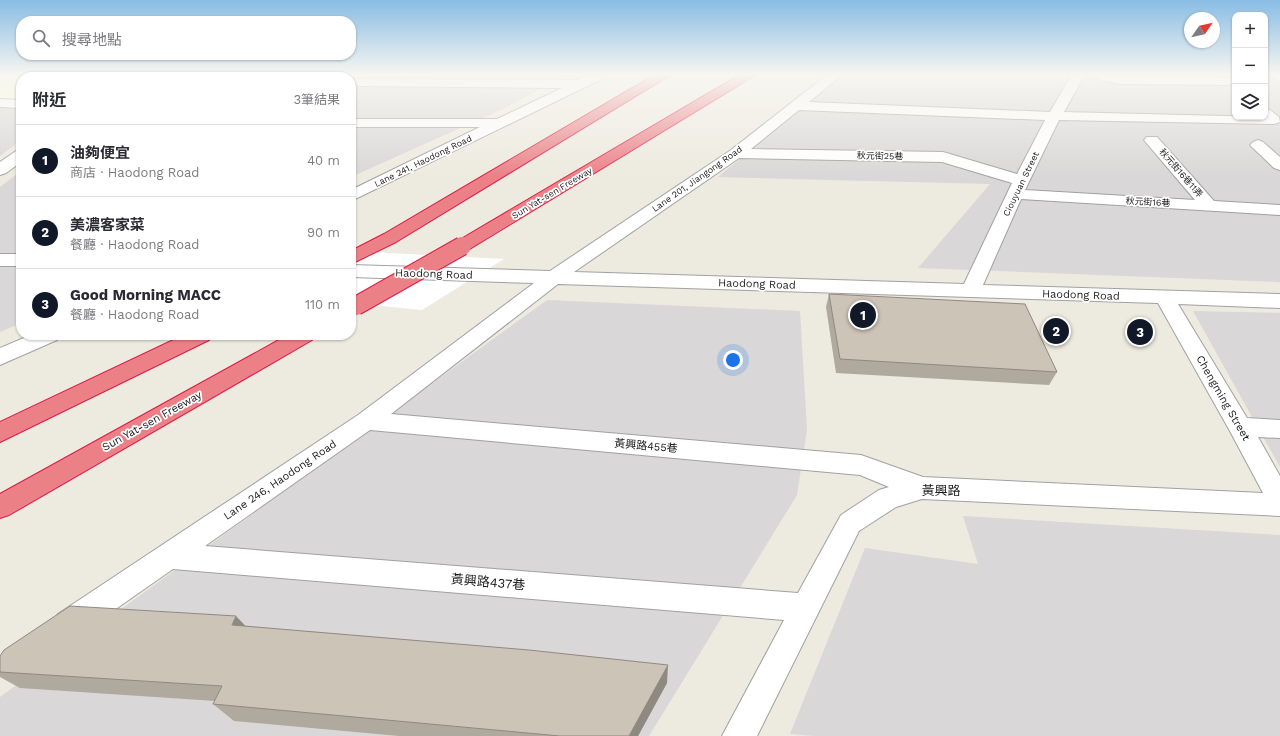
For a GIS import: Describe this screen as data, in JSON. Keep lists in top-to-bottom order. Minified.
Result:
{"streets":{"highway":["Sun Yat-sen Freeway"],"street":["秋元街25巷","Lane 241, Haodong Road","秋元街16巷11弄","Lane 201, Jiangong Road","Ciouyuan Street","秋元街16巷","Haodong Road","Chengming Street","黃興路455巷","Lane 246, Haodong Road","黃興路","黃興路437巷"]},"crossings":[["秋元街25巷","Lane 201, Jiangong Road"],["秋元街25巷","Ciouyuan Street"],["秋元街25巷","秋元街16巷"],["秋元街16巷11弄","秋元街16巷"],["Lane 201, Jiangong Road","Haodong Road"],["Lane 201, Jiangong Road","Lane 246, Haodong Road"],["Ciouyuan Street","秋元街16巷"],["Ciouyuan Street","Haodong Road"],["Haodong Road","Chengming Street"],["Haodong Road","Lane 246, Haodong Road"],["黃興路455巷","Lane 246, Haodong Road"],["黃興路455巷","黃興路"],["Lane 246, Haodong Road","黃興路437巷"],["黃興路","黃興路437巷"]],"north":"top right","page":{"map_buttons":["+","−"],"search":"搜尋地點","heading":["附近","3筆結果"],"list":[{"mark":"1","name":"油夠便宜","note":"商店 · Haodong Road","value":"40 m"},{"mark":"2","name":"美濃客家菜","note":"餐廳 · Haodong Road","value":"90 m"},{"mark":"3","name":"Good Morning MACC","note":"餐廳 · Haodong Road","value":"110 m"}],"pins":["1","2","3"]}}
